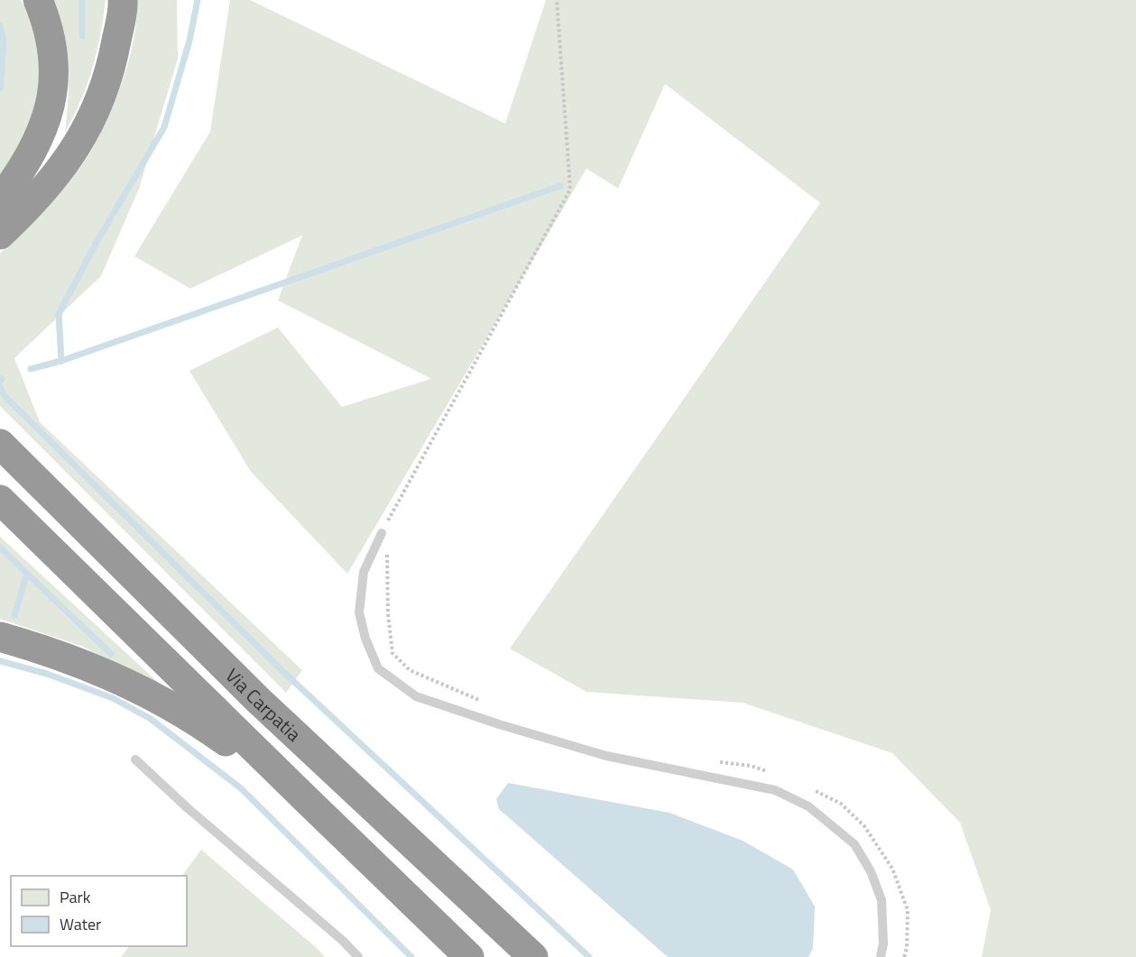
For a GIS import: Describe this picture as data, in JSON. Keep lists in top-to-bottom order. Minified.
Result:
{"streets":{"highway":["Via Carpatia"]},"legend":["Park","Water"]}
